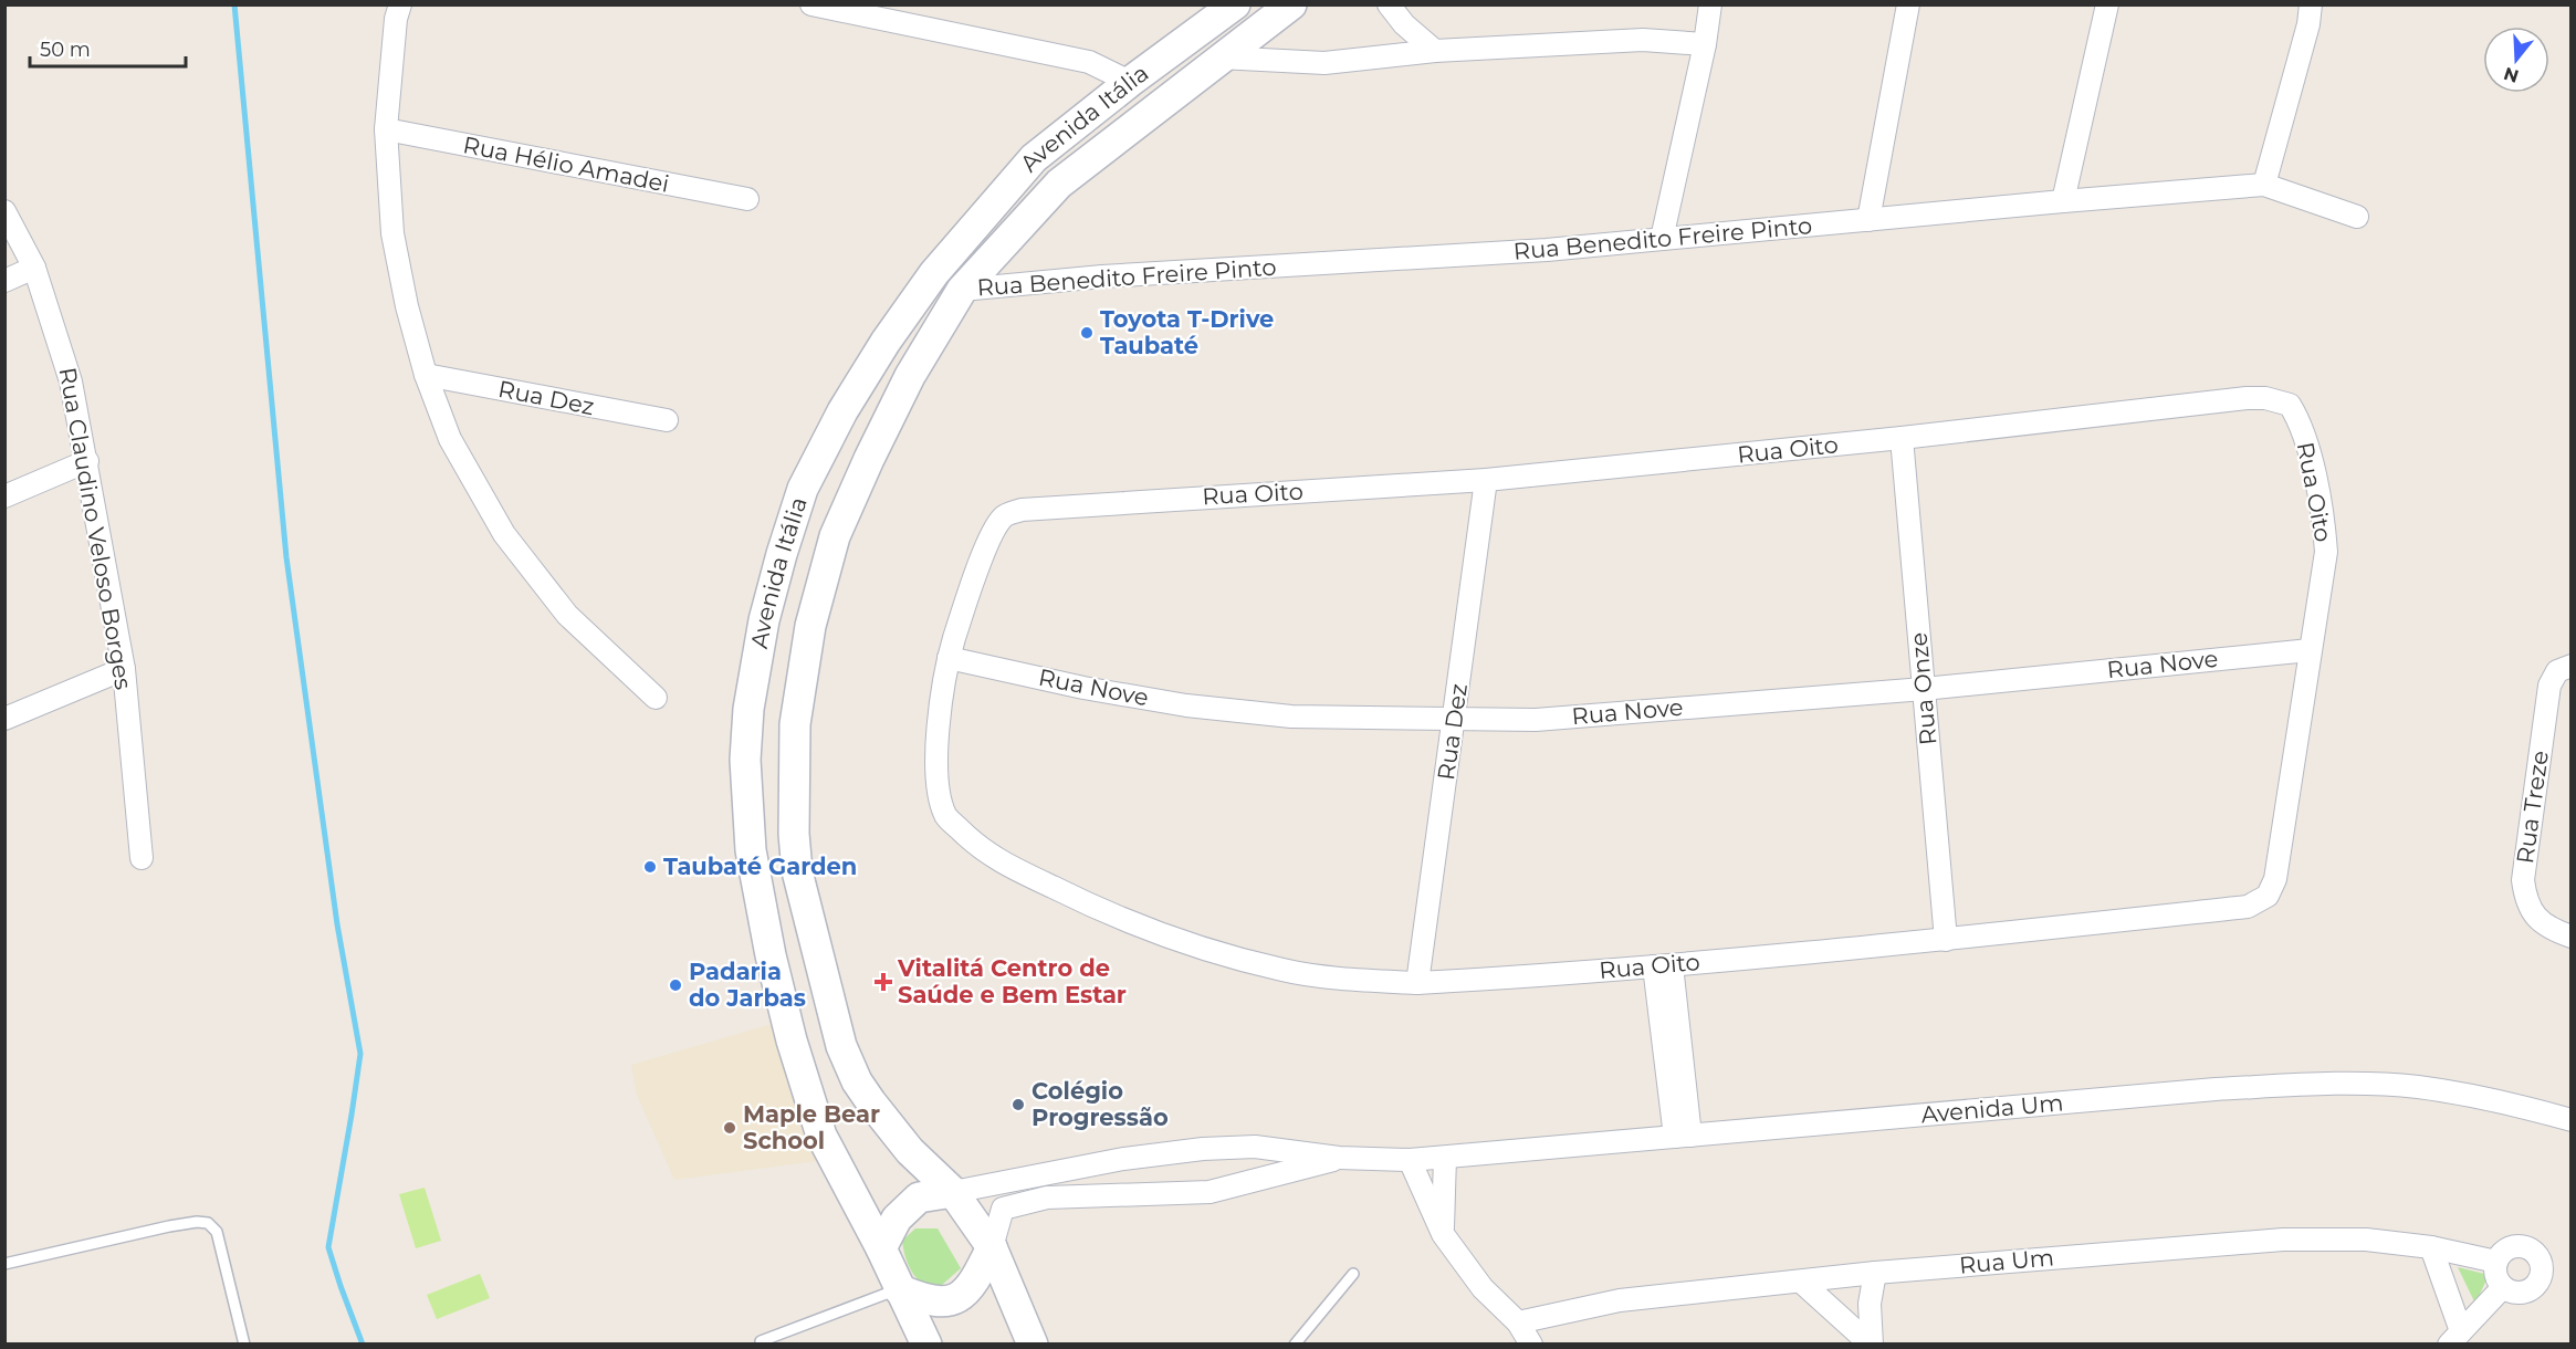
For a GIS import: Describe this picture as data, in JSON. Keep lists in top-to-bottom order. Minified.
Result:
{"streets":{"main road":["Avenida Itália"],"street":["Rua Hélio Amadei","Rua Benedito Freire Pinto","Rua Dez","Rua Oito","Rua Claudino Veloso Borges","Rua Nove","Rua Onze","Rua Treze","Avenida Um","Rua Um"]},"crossings":[["Avenida Itália","Rua Benedito Freire Pinto"],["Rua Dez","Rua Oito"],["Rua Dez","Rua Nove"],["Rua Oito","Rua Nove"],["Rua Oito","Rua Onze"],["Rua Nove","Rua Onze"]],"places":{"other":["Toyota T-Drive Taubaté","Taubaté Garden","Padaria do Jarbas","Colégio Progressão","Maple Bear School"],"health":["Vitalitá Centro de Saúde e Bem Estar"]},"scale_bar":"50 m","north":"bottom"}
